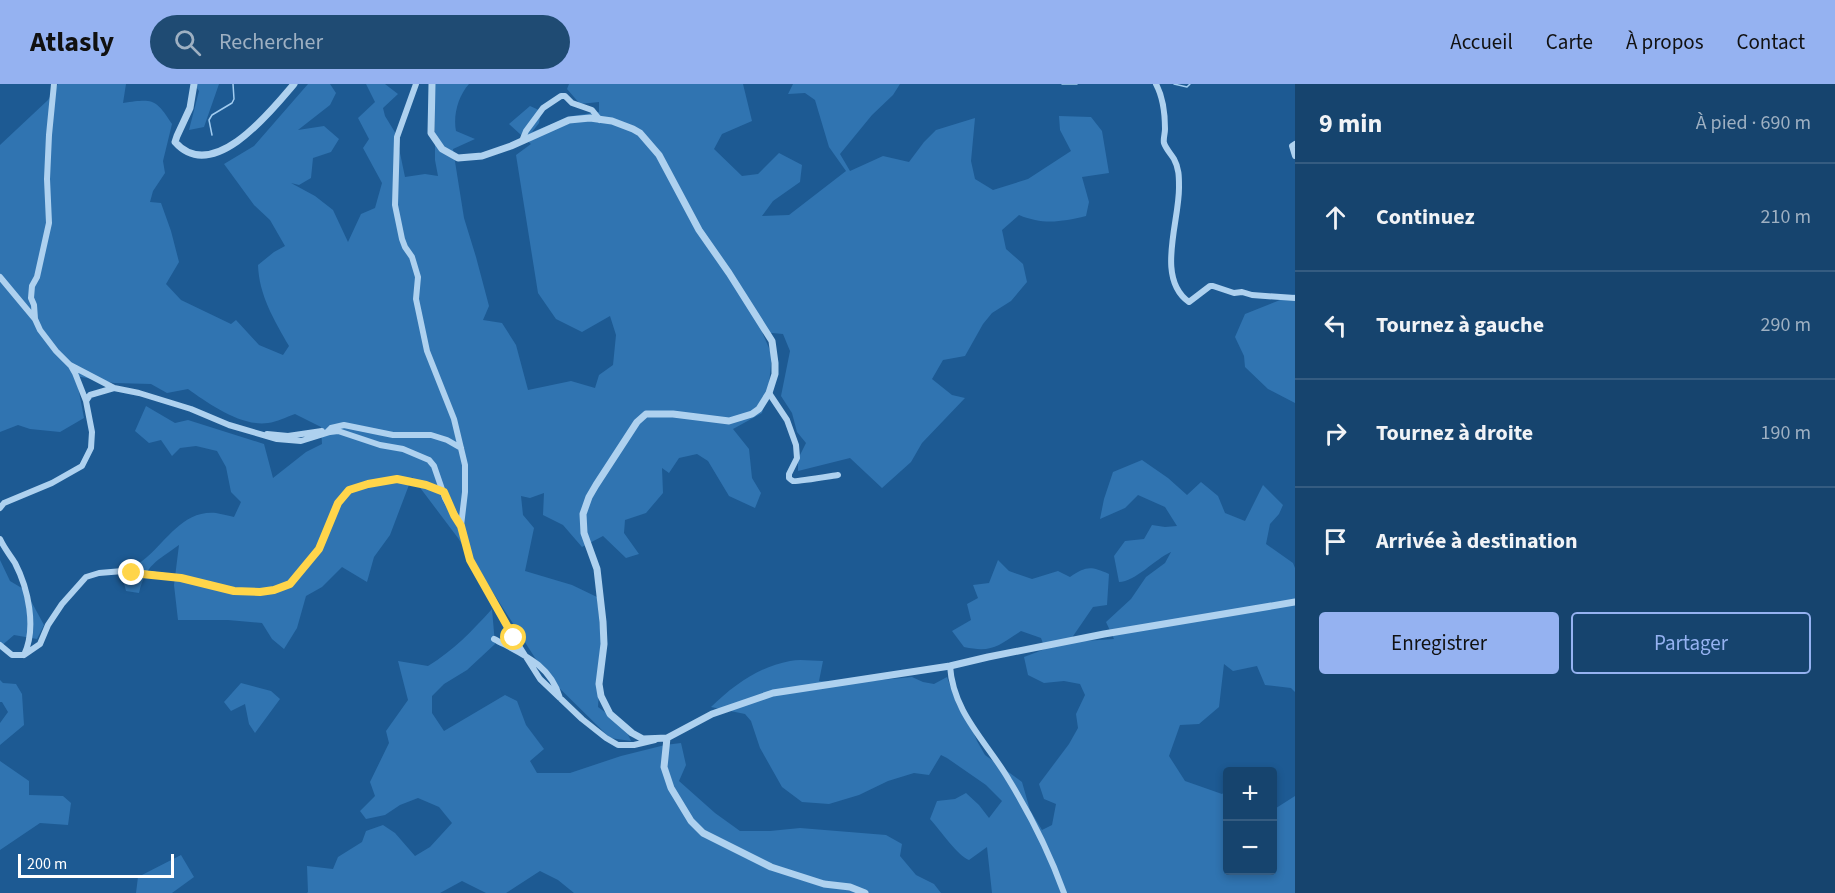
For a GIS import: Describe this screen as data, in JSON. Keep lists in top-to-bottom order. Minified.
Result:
{"scale_bar":"200 m","page":{"header":"Atlasly","search":"Rechercher","nav":["Accueil","Carte","À propos","Contact"],"heading":["9 min","À pied · 690 m"],"list":[["Continuez","210 m"],["Tournez à gauche","290 m"],["Tournez à droite","190 m"],"Arrivée à destination"],"buttons":["Enregistrer","Partager"],"map_buttons":["+","−"],"scale":"200 m"}}
